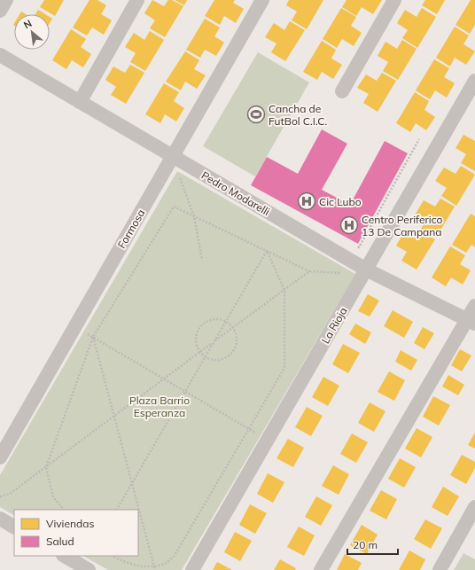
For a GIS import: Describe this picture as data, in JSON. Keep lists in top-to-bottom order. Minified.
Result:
{"streets":{"street":["Pedro Modarelli","Formosa","La Rioja"]},"crossings":[["Pedro Modarelli","Formosa"],["Pedro Modarelli","La Rioja"]],"parks":["Plaza Barrio Esperanza"],"places":{"sports":["Cancha de FutBol C.I.C."],"hospital":["Cic Lubo","Centro Periferico 13 De Campana"]},"legend":["Viviendas","Salud"],"scale_bar":"20 m","north":"top left"}
